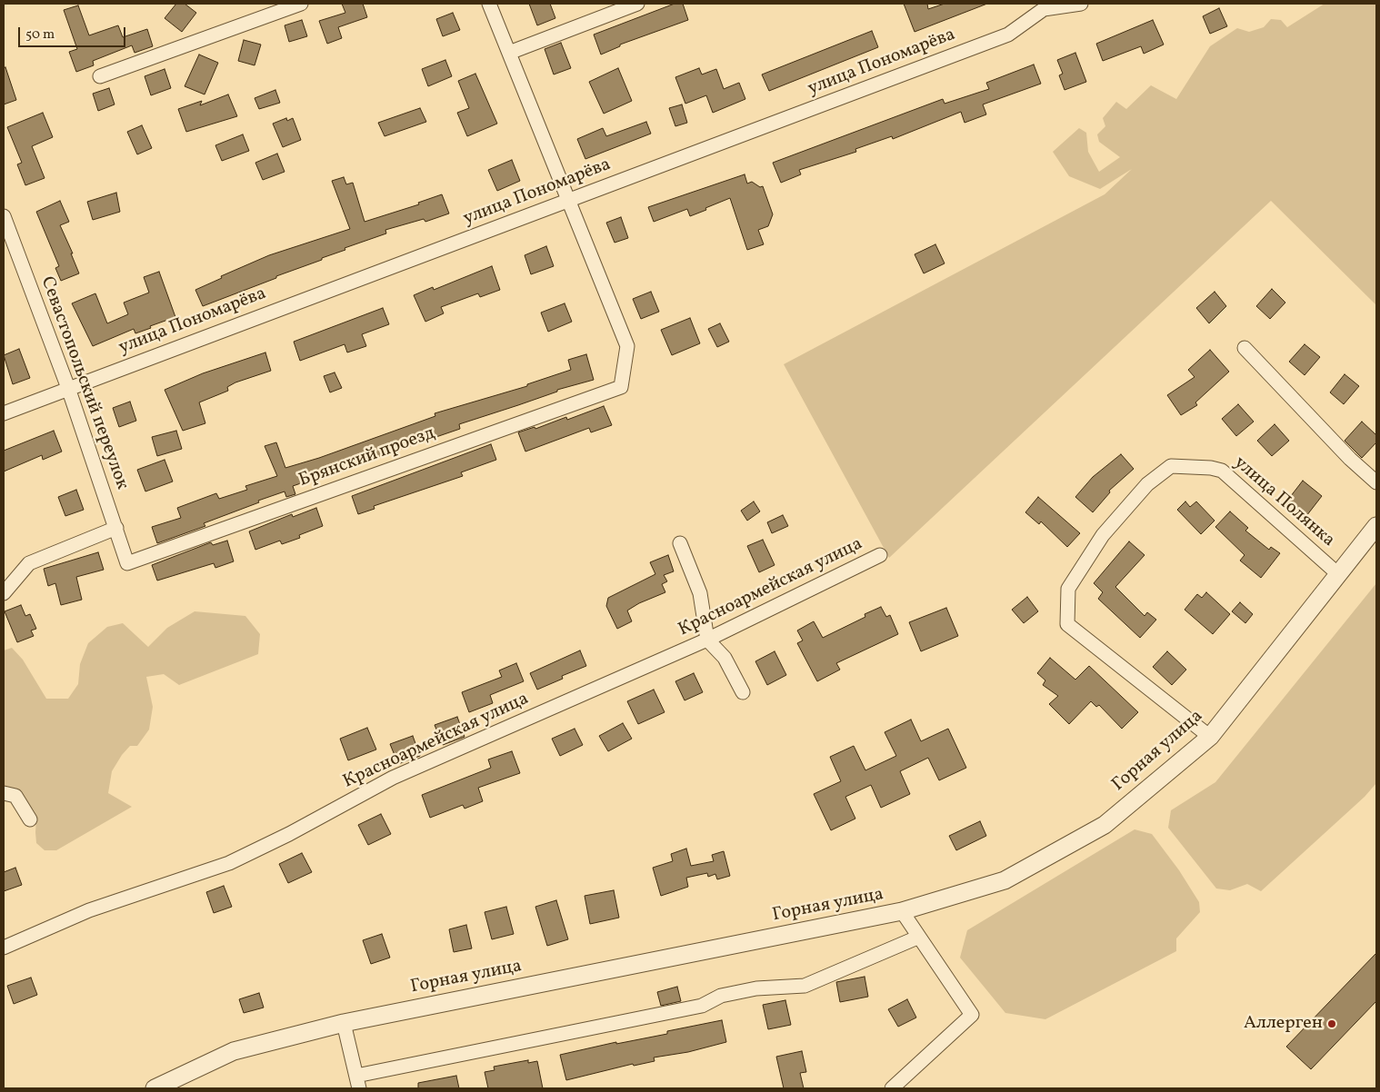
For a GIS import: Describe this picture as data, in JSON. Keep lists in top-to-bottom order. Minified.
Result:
{"streets":{"street":["улица Пономарёва","Севастопольский переулок","Брянский проезд","улица Полянка","Красноармейская улица","Горная улица"]},"crossings":[["улица Пономарёва","Севастопольский переулок"],["улица Пономарёва","Брянский проезд"],["Севастопольский переулок","Брянский проезд"],["улица Полянка","Горная улица"]],"places":["Аллерген"],"scale_bar":"50 m"}
